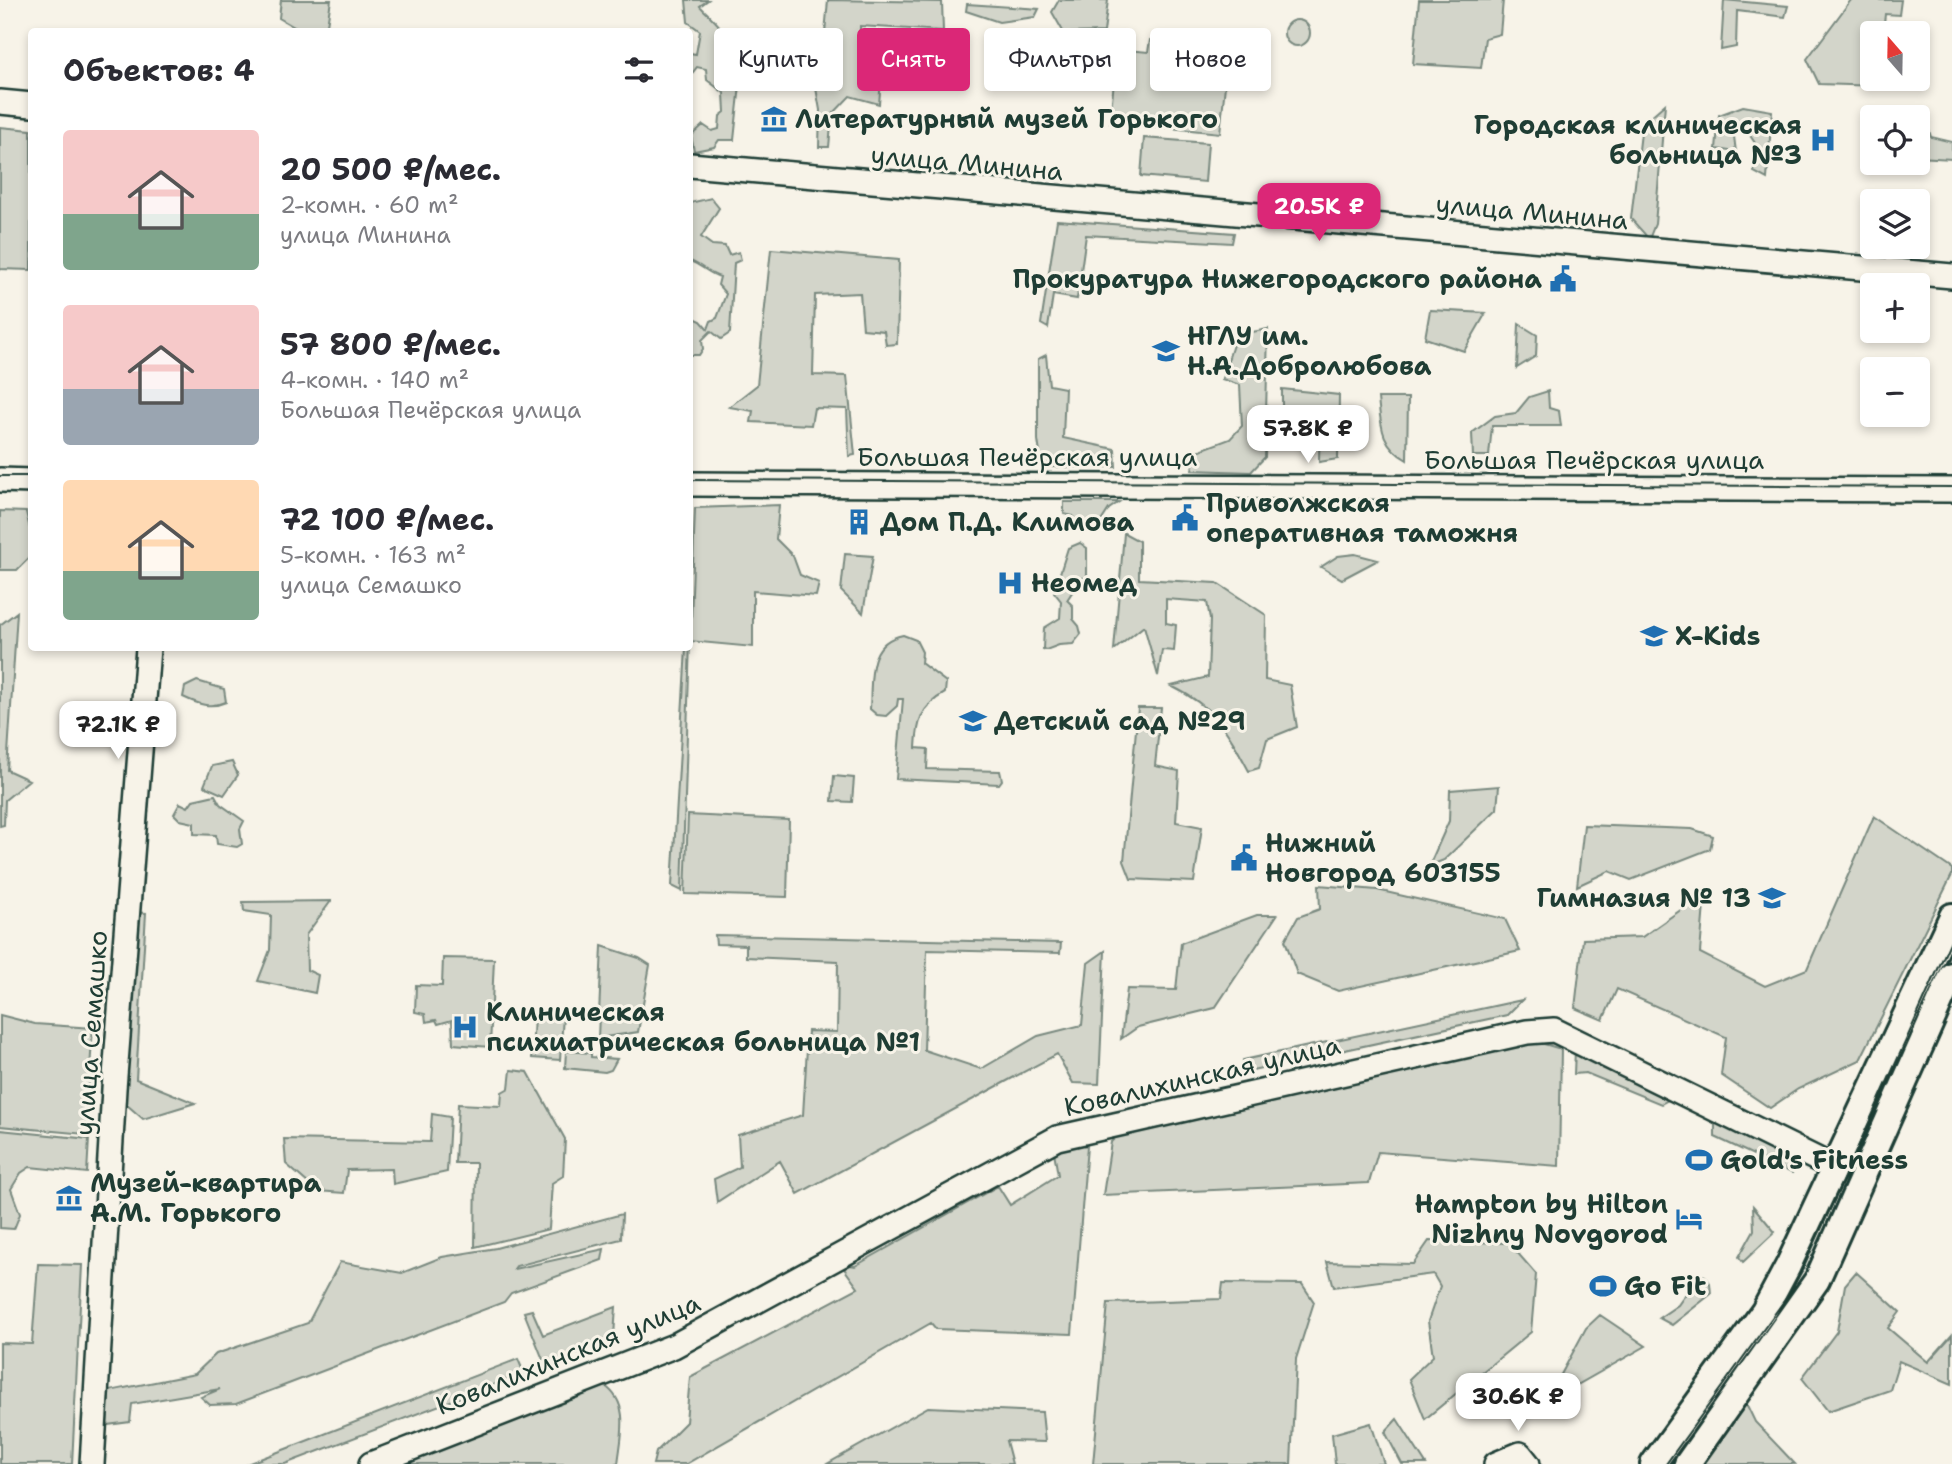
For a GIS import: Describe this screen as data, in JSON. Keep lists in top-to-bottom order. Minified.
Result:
{"streets":{"street":["улица Минина","Большая Печёрская улица","улица Семашко","Ковалихинская улица"]},"places":{"museum":["Литературный музей Горького","Музей-квартира А.М. Горького"],"hospital":["Городская клиническая больница №3","Неомед","Клиническая психиатрическая больница №1"],"public building":["Прокуратура Нижегородского района","Приволжская оперативная таможня","Нижний Новгород 603155"],"school or university":["НГЛУ им. Н.А.Добролюбова","X-Kids","Детский сад №29","Гимназия № 13"],"building":["Дом П.Д. Климова"],"sports":["Gold's Fitness","Go Fit"],"hotel":["Hampton by Hilton Nizhny Novgorod"]},"north":"top","page":{"map_buttons":["+","−"],"chip":["Купить","Снять","Фильтры","Новое"],"heading":"Объектов: 4","list":[{"name":"20 500 ₽/мес.","note":"2-комн. · 60 m² · улица Минина"},{"name":"57 800 ₽/мес.","note":"4-комн. · 140 m² · Большая Печёрская улица"},{"name":"72 100 ₽/мес.","note":"5-комн. · 163 m² · улица Семашко"}],"price":["20.5K ₽","57.8K ₽","72.1K ₽","30.6K ₽"]}}
